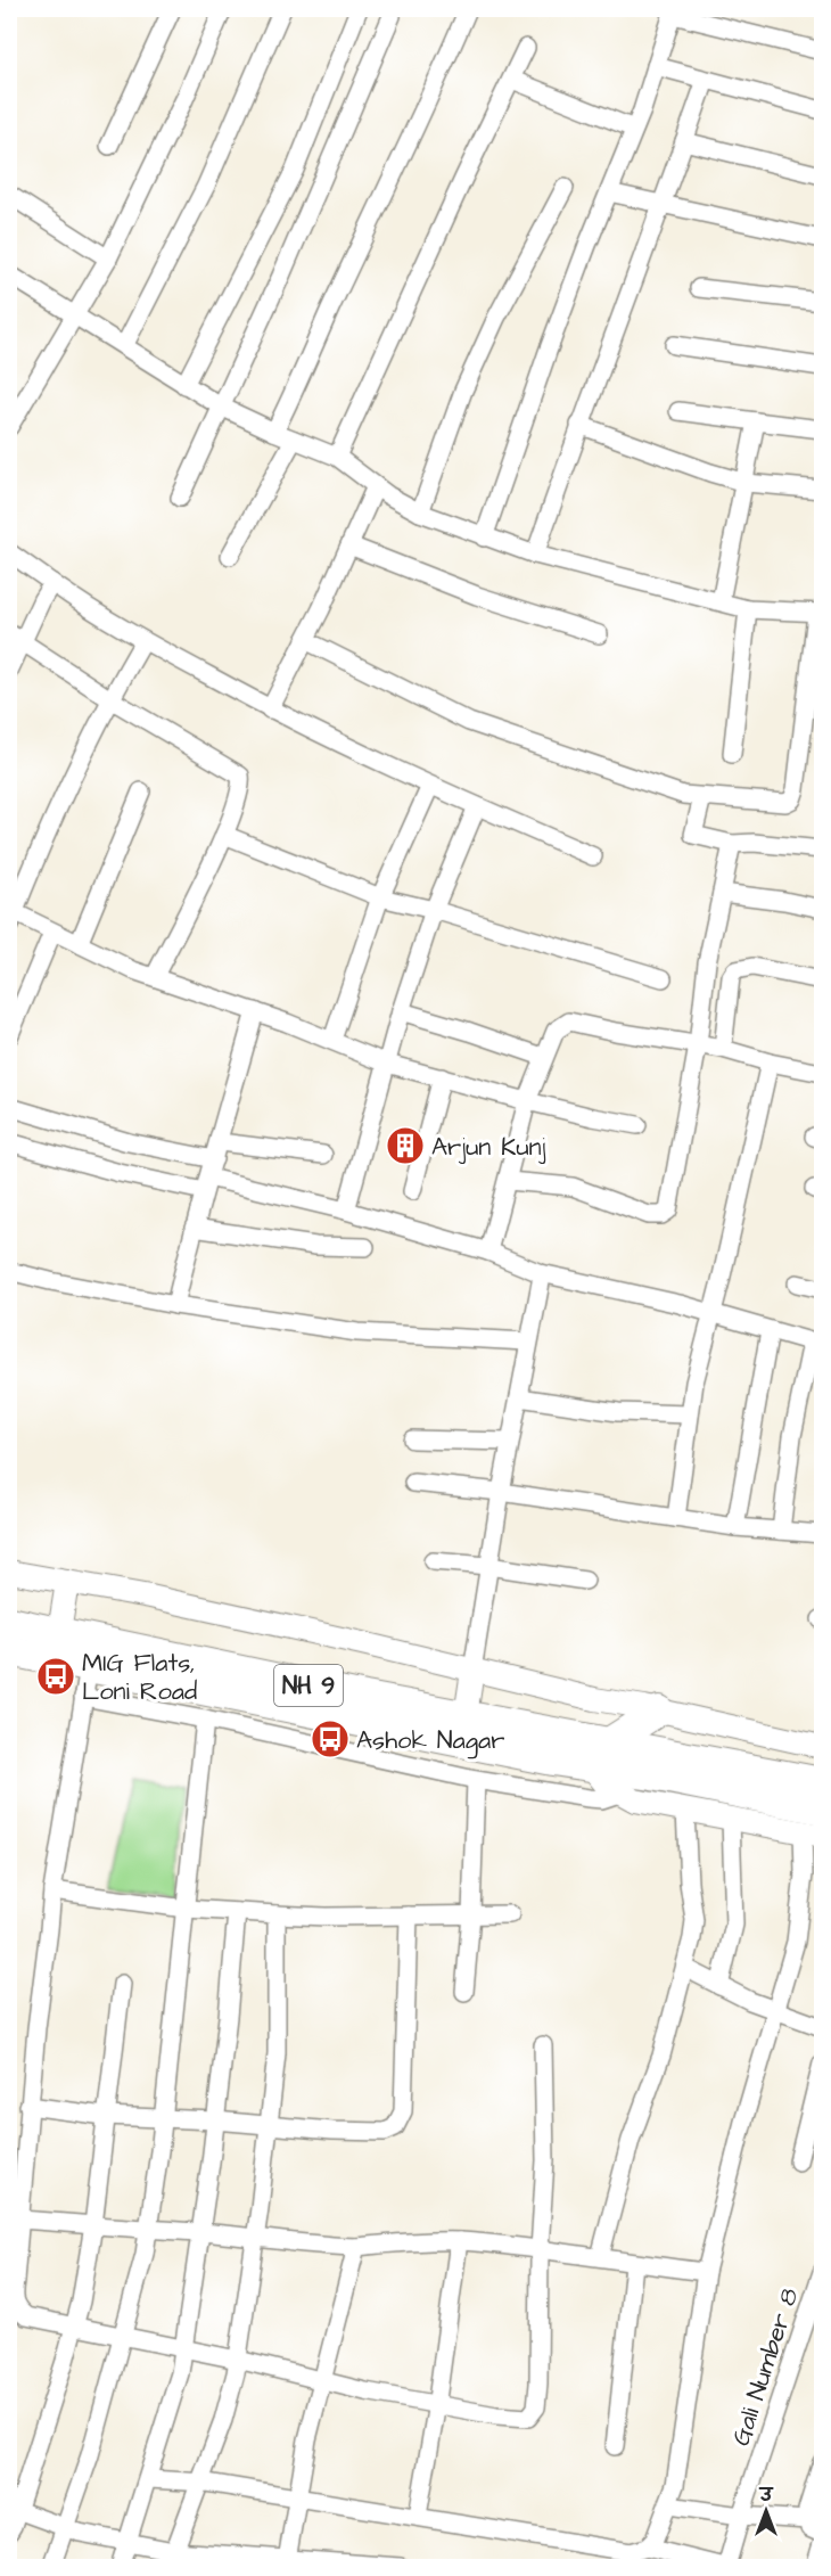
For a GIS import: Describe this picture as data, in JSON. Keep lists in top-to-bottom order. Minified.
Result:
{"streets":{"highway":["NH 9"],"street":["Gali Number 8"]},"places":{"building":["Arjun Kunj"],"bus stop":["MIG Flats, Loni Road","Ashok Nagar"]},"north":"top"}
